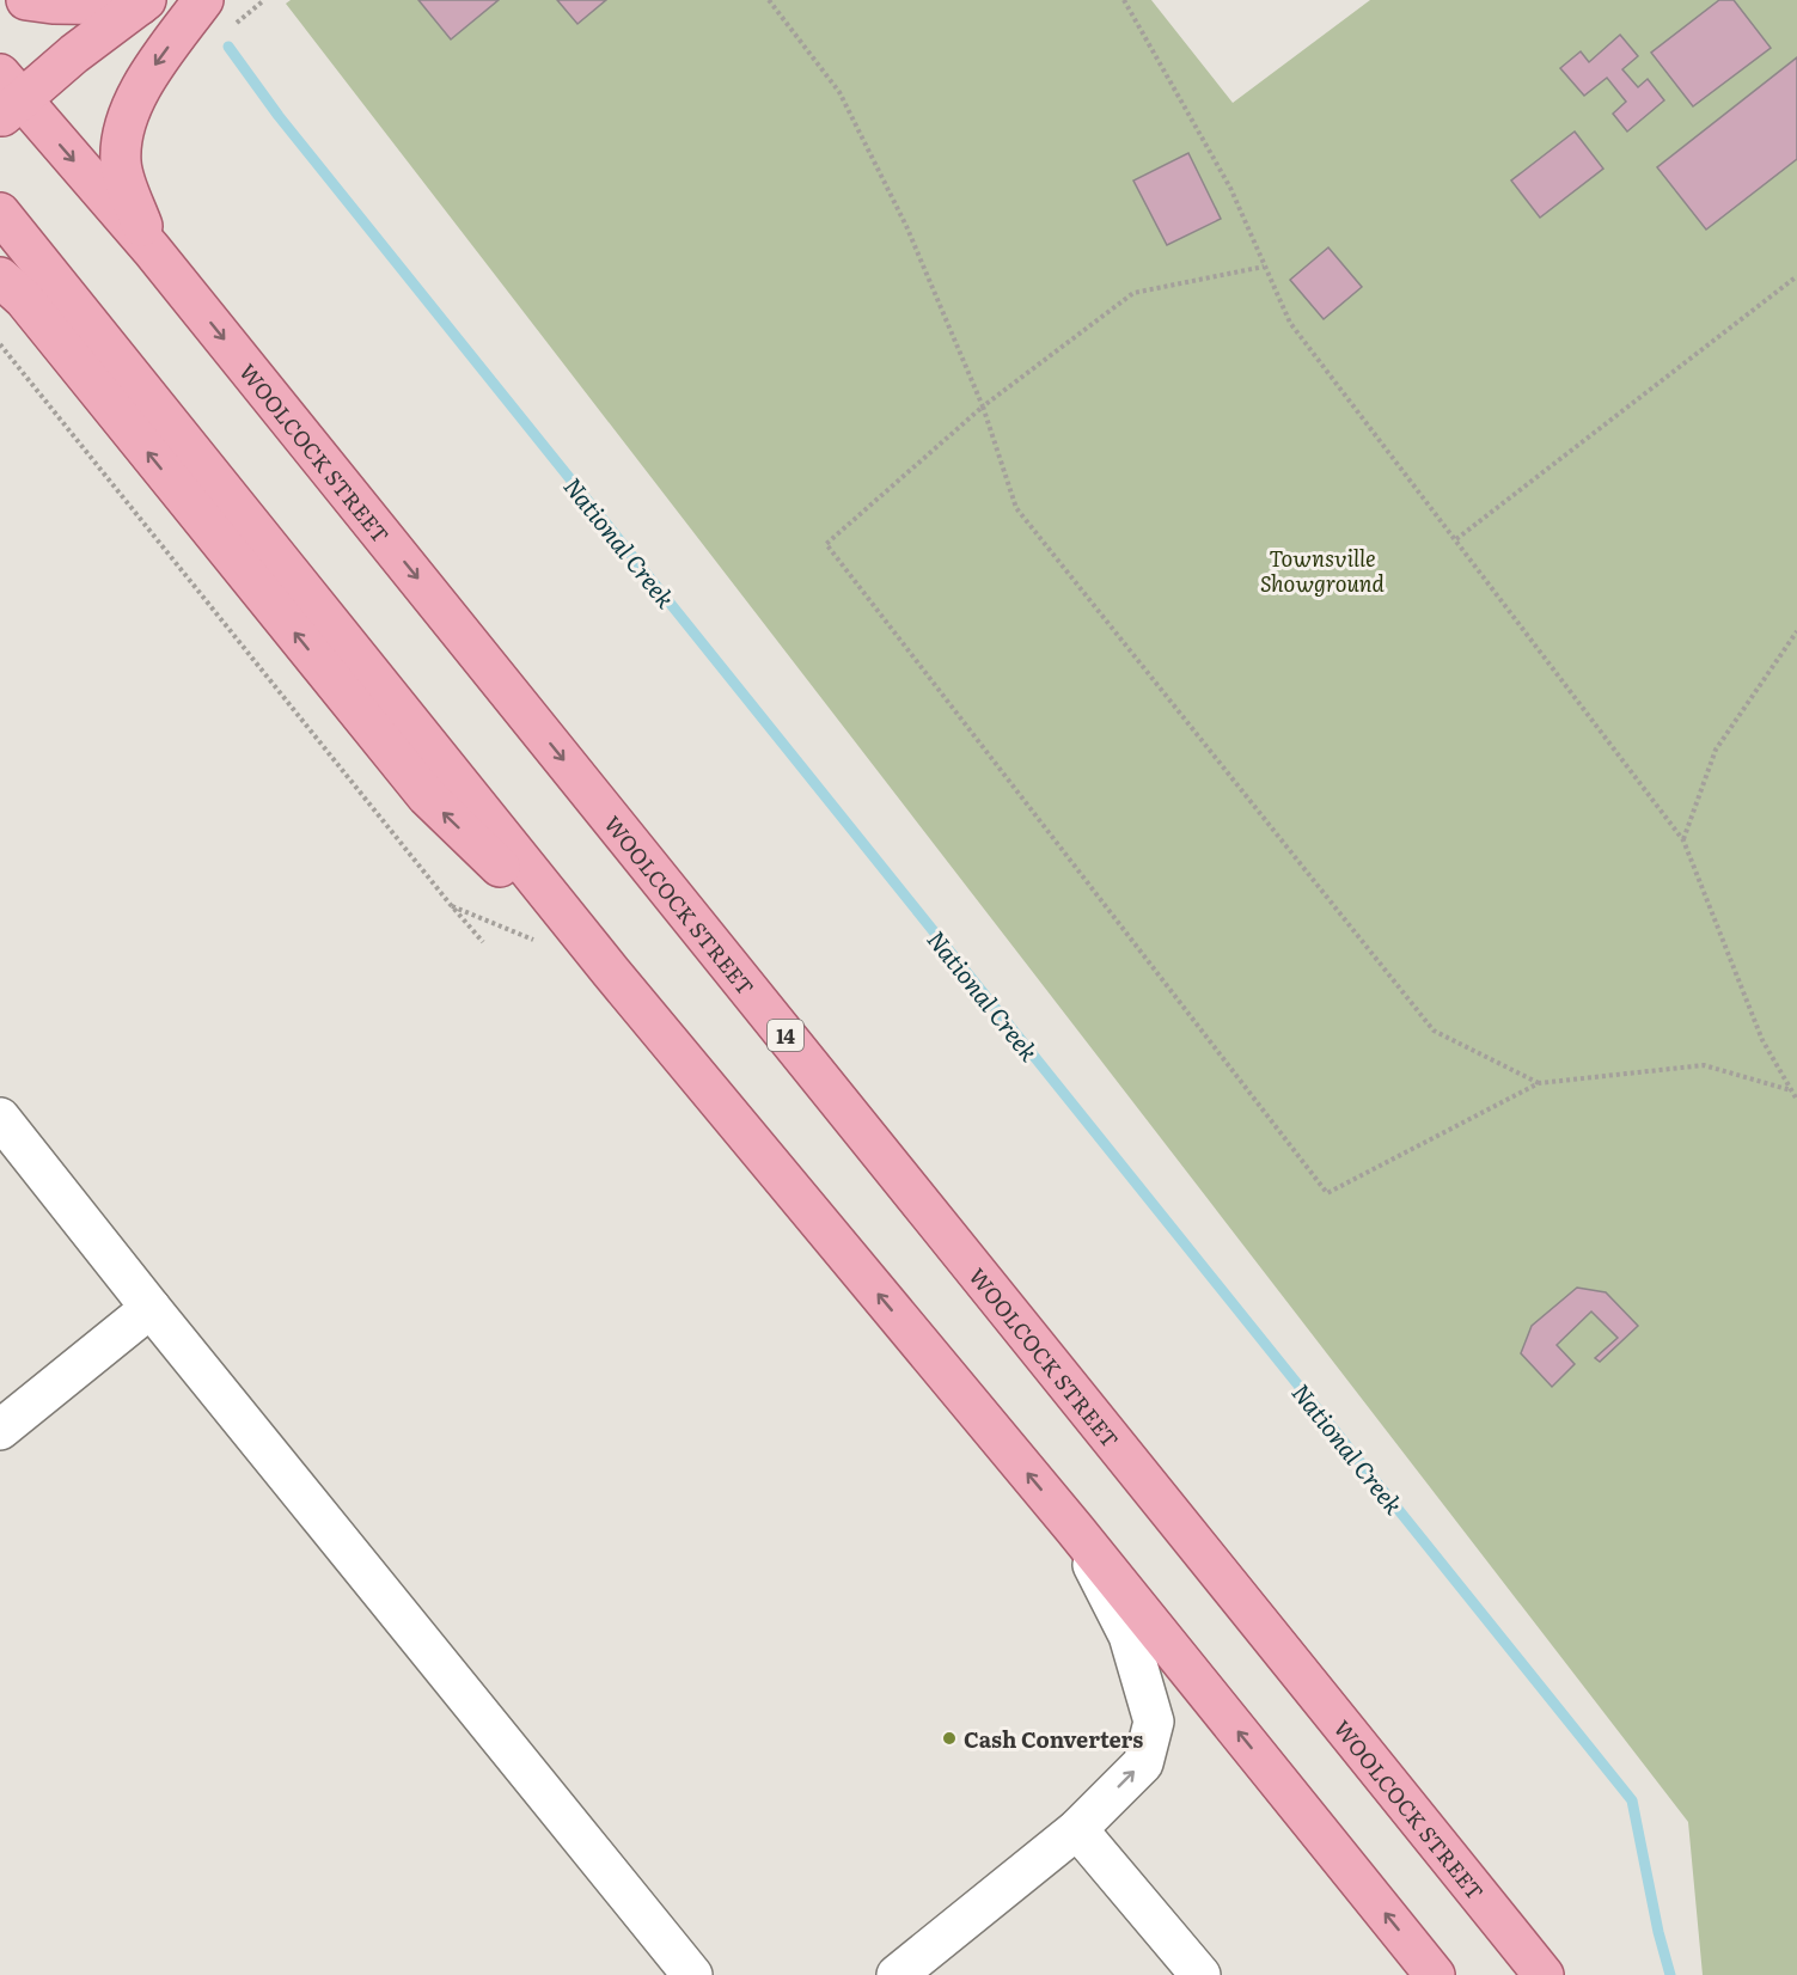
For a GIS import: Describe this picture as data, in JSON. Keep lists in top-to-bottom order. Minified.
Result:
{"streets":{"main road":["WOOLCOCK STREET","14"]},"water":["National Creek"],"parks":["Townsville Showground"],"places":["Cash Converters"]}
